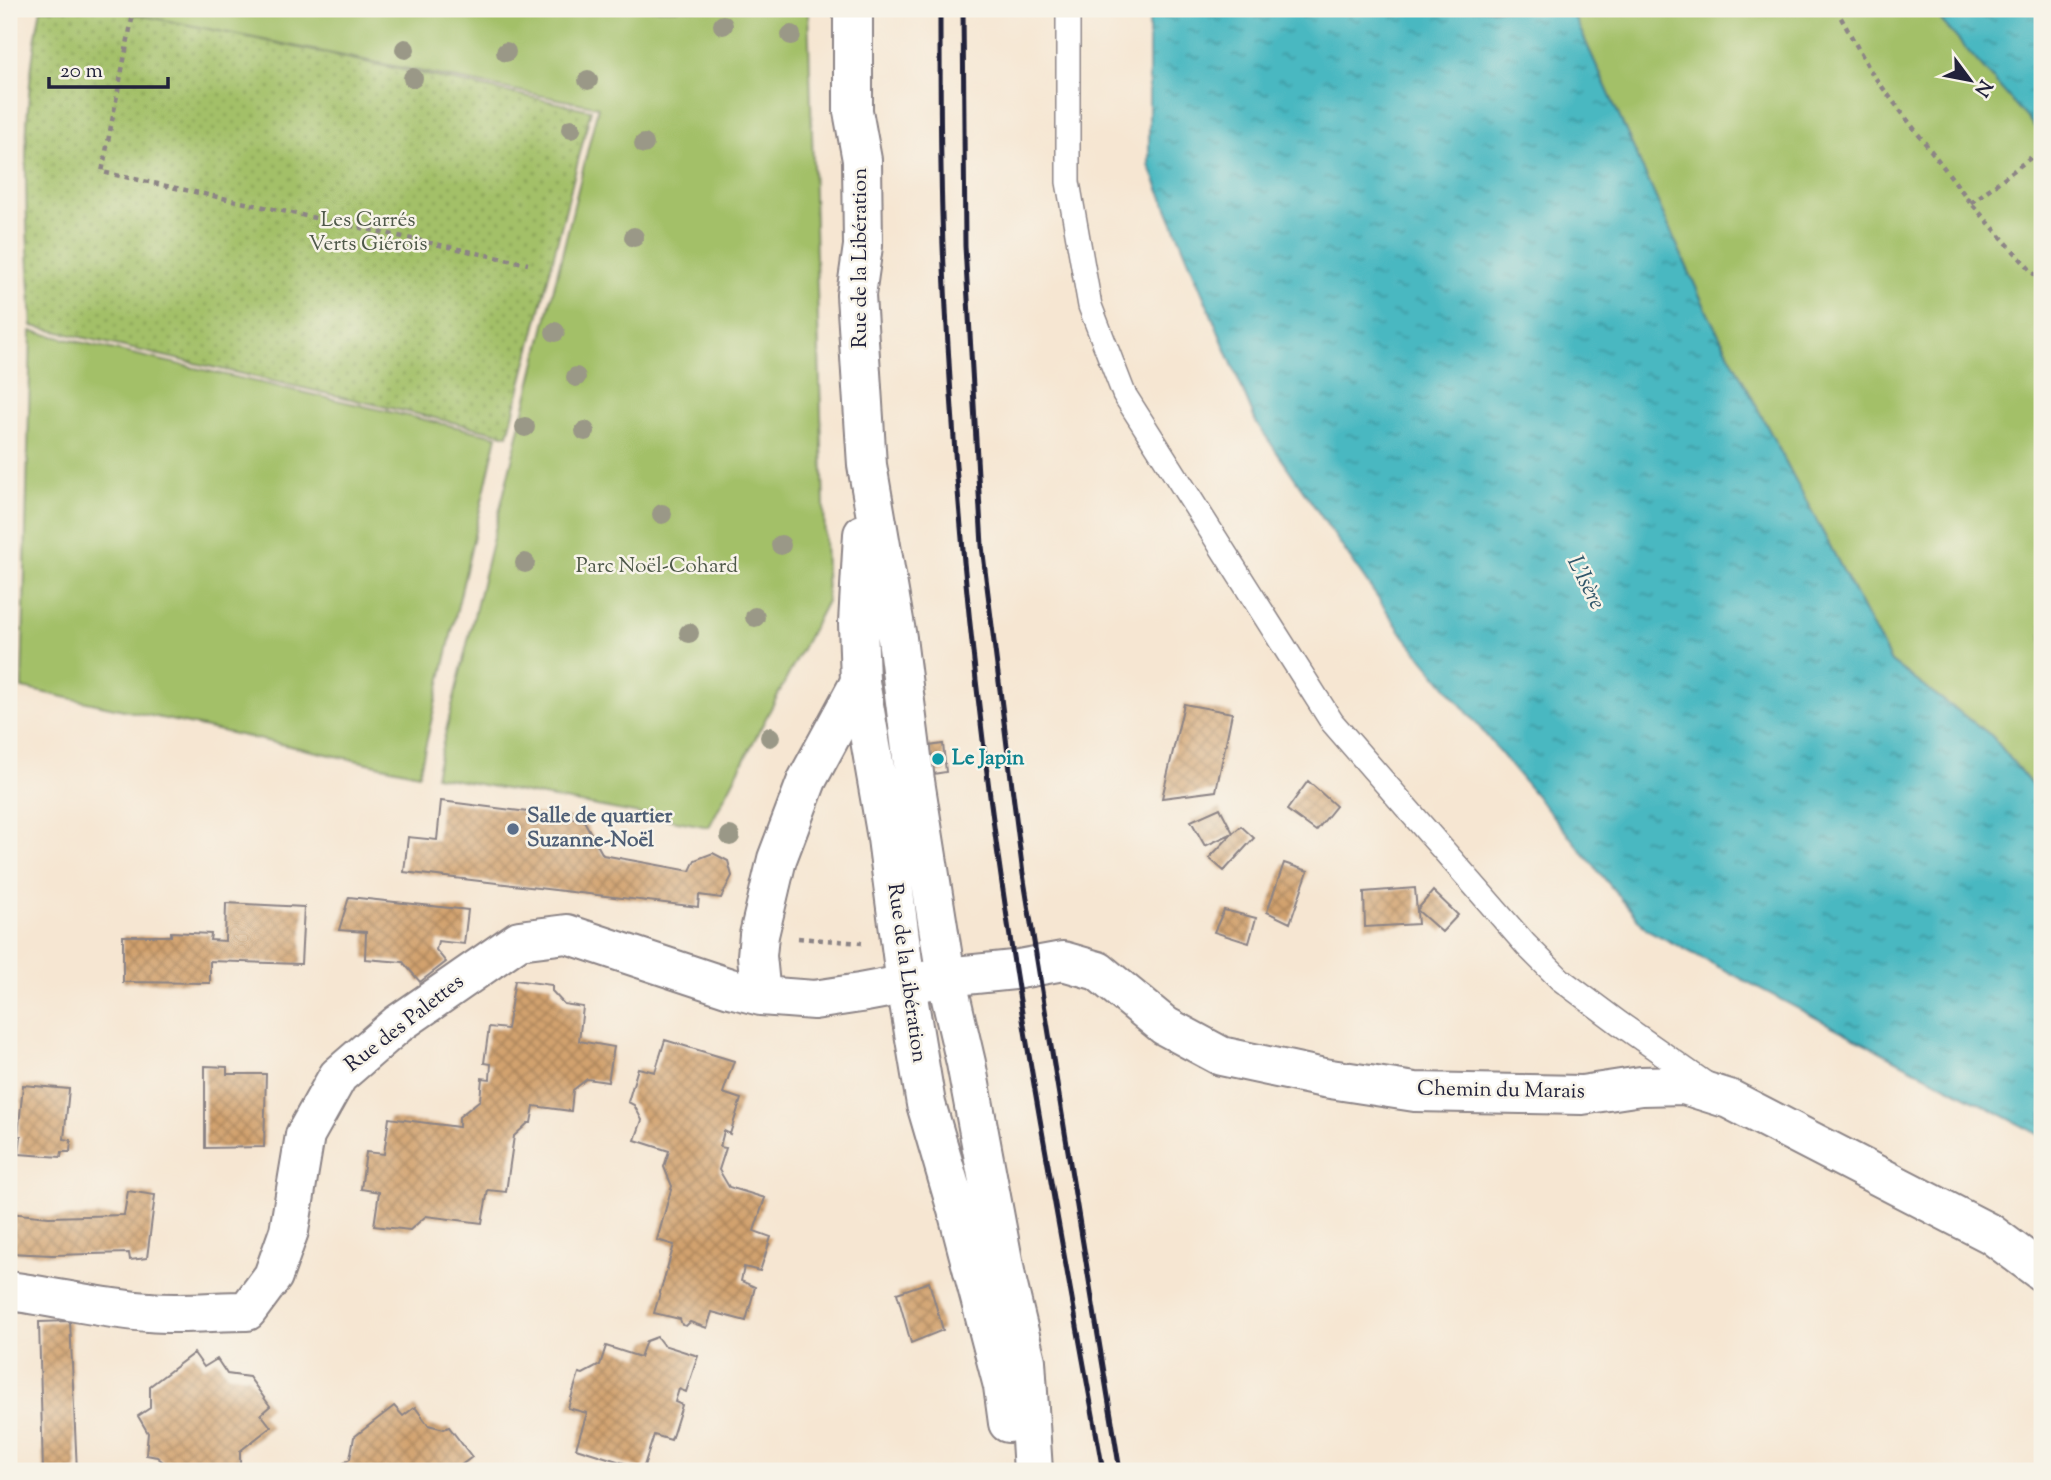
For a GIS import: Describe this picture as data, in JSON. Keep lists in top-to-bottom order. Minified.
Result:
{"streets":{"street":["Rue de la Libération","Rue des Palettes","Chemin du Marais"]},"crossings":[["Rue de la Libération","Rue des Palettes"],["Rue de la Libération","Chemin du Marais"],["Rue des Palettes","Chemin du Marais"]],"water":["L'Isère"],"parks":["Les Carrés Verts Giérois","Parc Noël-Cohard"],"places":["Le Japin","Salle de quartier Suzanne-Noël"],"scale_bar":"20 m","north":"bottom right"}
